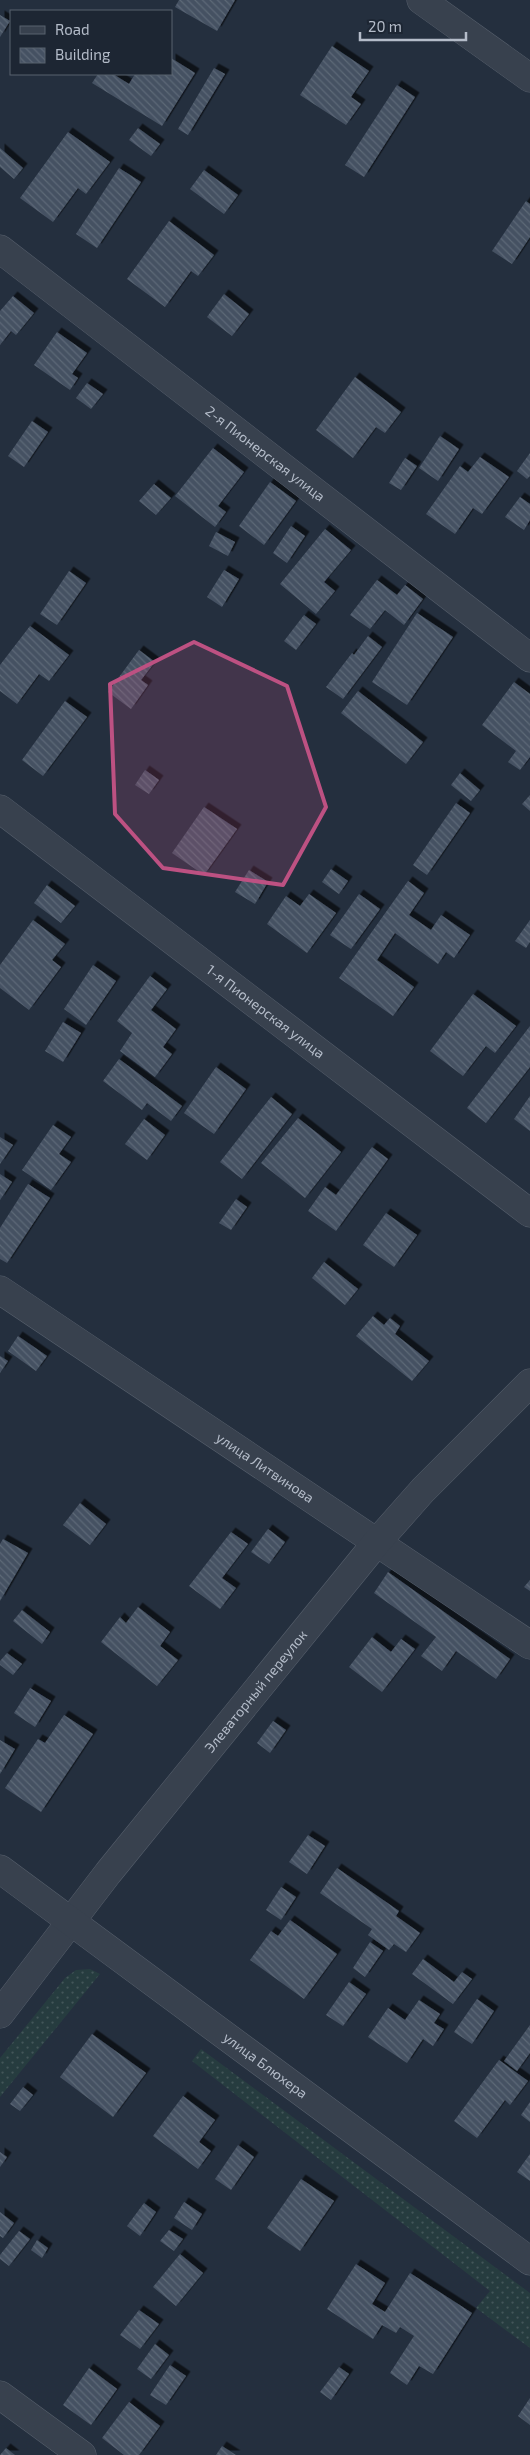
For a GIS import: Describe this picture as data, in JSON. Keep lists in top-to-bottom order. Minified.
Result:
{"streets":{"street":["2-я Пионерская улица","1-я Пионерская улица","улица Литвинова","Элеваторный переулок","улица Блюхера"]},"crossings":[["улица Литвинова","Элеваторный переулок"],["Элеваторный переулок","улица Блюхера"]],"legend":["Road","Building"],"scale_bar":"20 m"}
